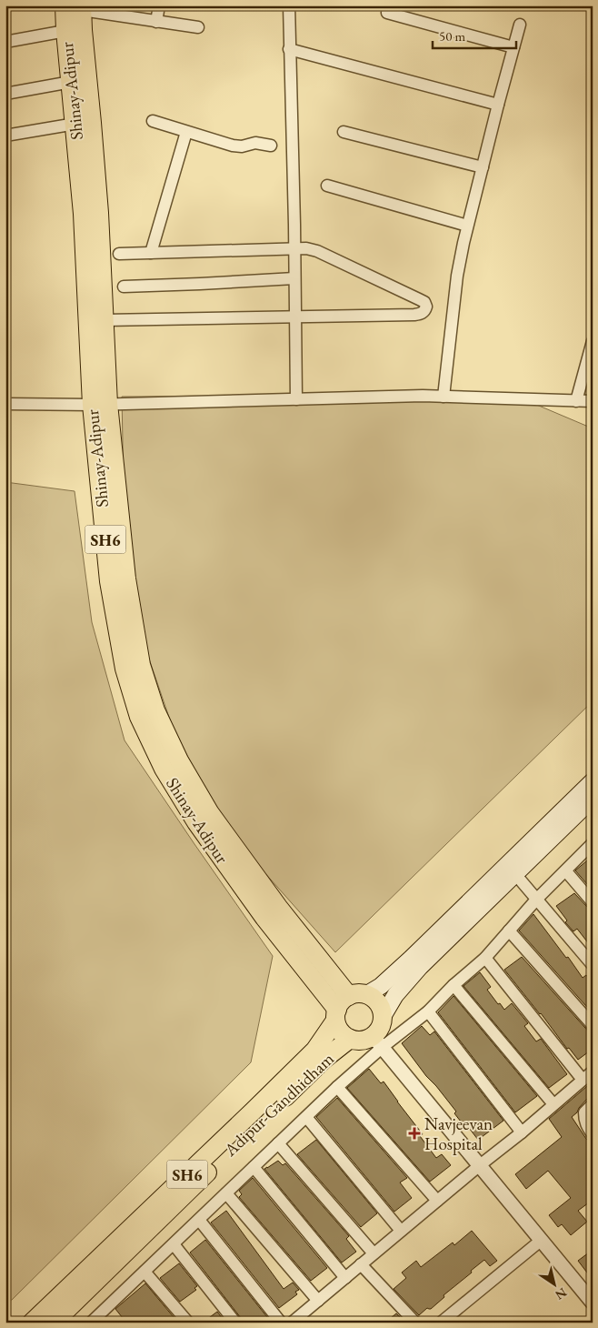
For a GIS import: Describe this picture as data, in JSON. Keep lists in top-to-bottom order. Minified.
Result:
{"streets":{"main road":["Shinay-Adipur","SH6","Adipur-Gandhidham"]},"crossings":[["Shinay-Adipur","SH6"],["Shinay-Adipur","Adipur-Gandhidham"],["SH6","Adipur-Gandhidham"]],"places":{"health":["Navjeevan Hospital"]},"scale_bar":"50 m","north":"bottom right"}
